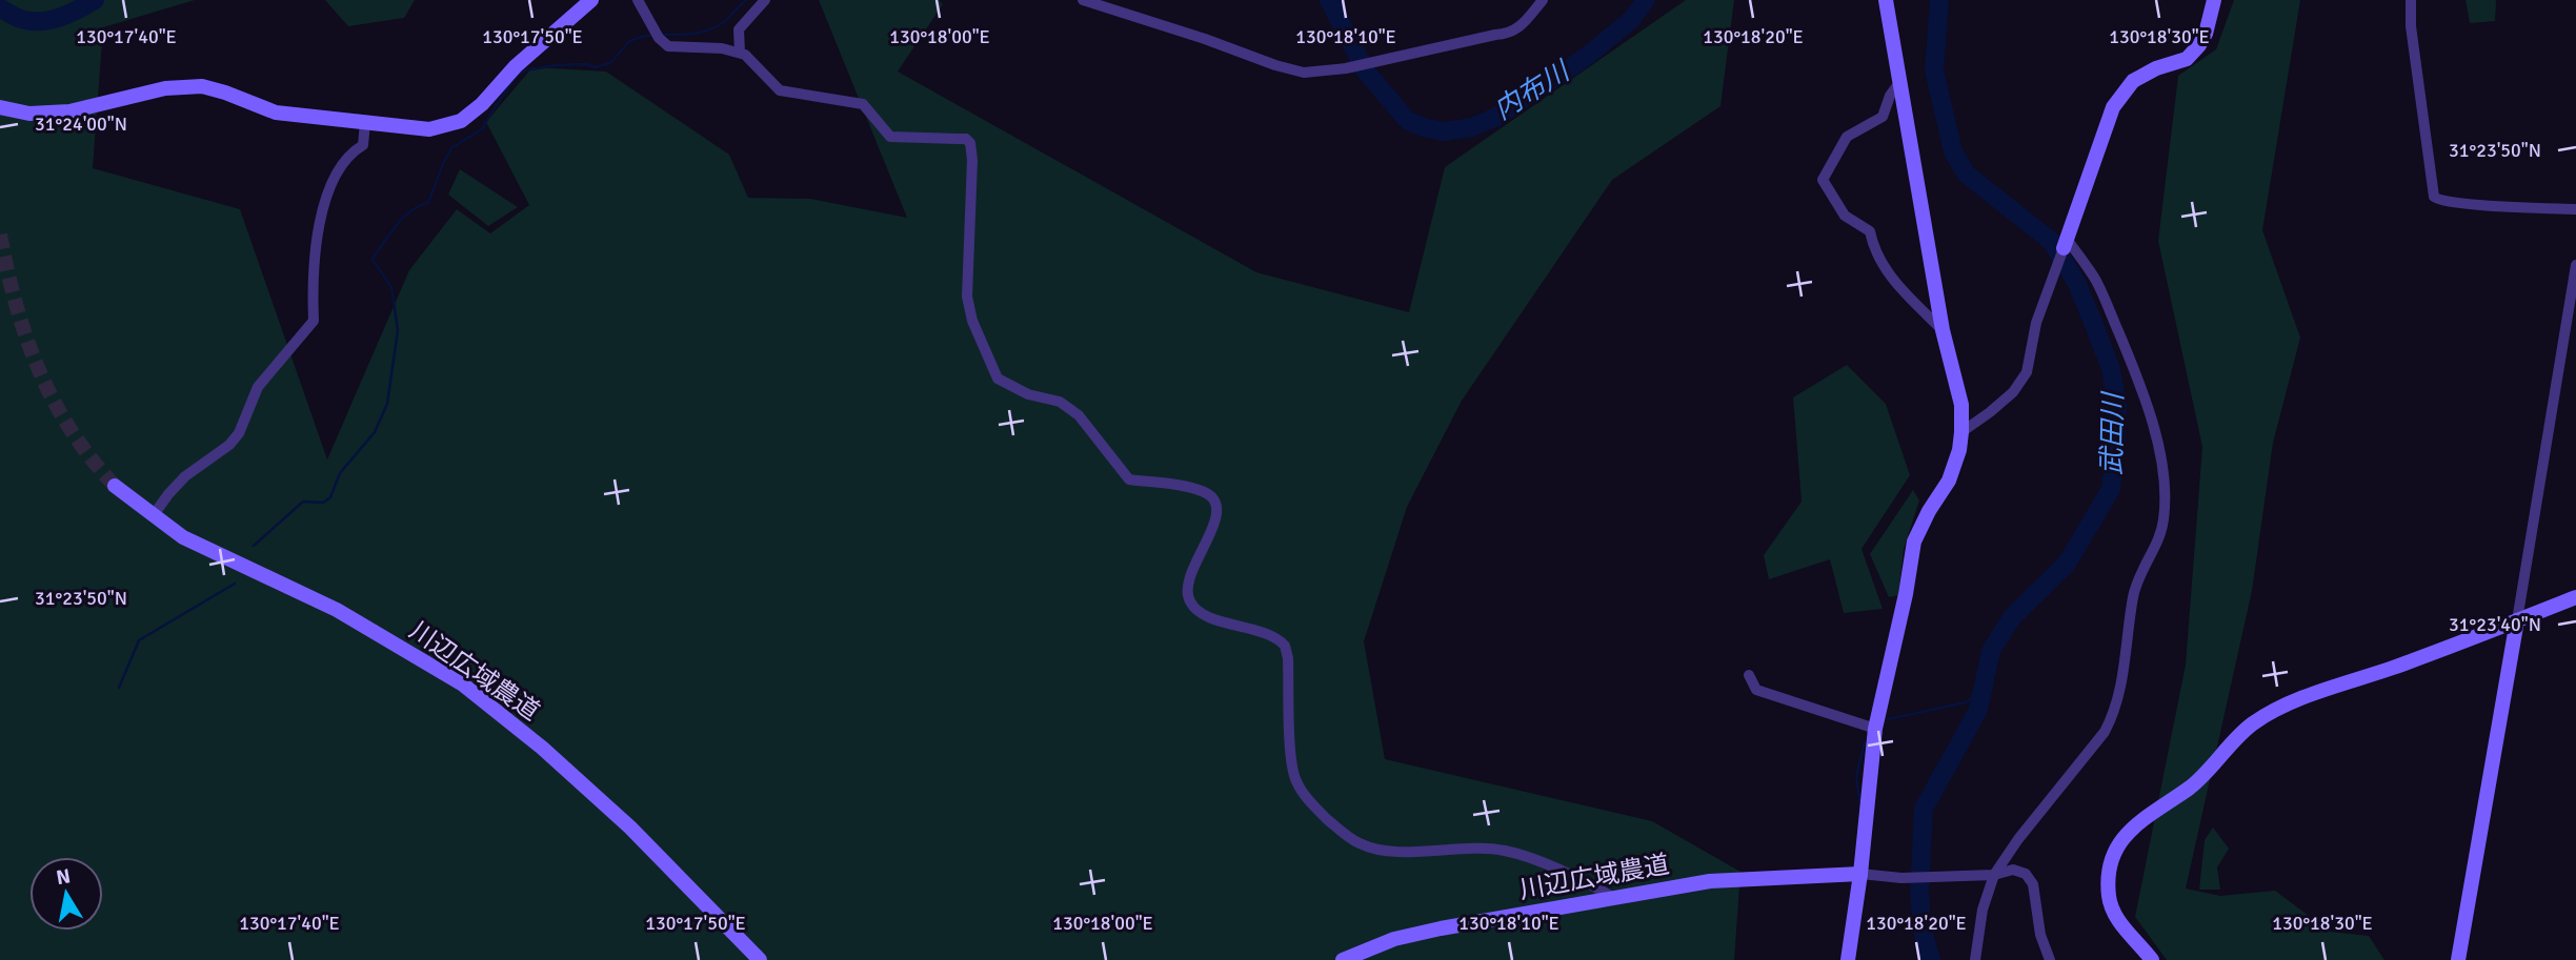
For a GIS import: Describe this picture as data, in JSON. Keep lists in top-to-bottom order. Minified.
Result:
{"streets":{"street":["川辺広域農道"]},"water":["内布川","武田川"],"north":"top","coordinates":["130°17'40\"E","130°17'50\"E","130°18'00\"E","130°18'10\"E","130°18'20\"E","130°18'30\"E","31°24'00\"N","31°23'50\"N","31°23'40\"N"]}
